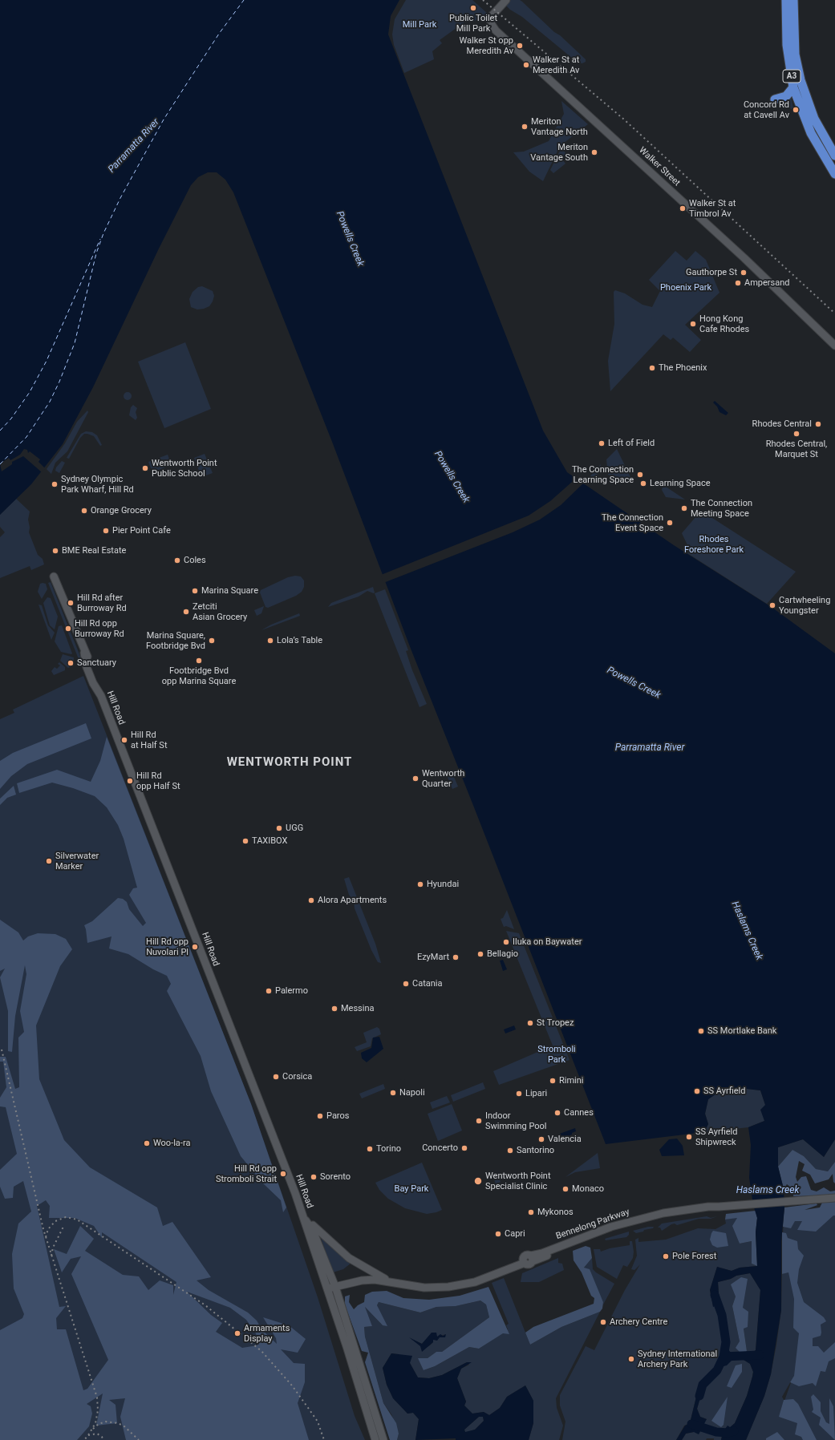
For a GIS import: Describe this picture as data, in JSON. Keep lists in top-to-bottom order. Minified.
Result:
{"streets":{"highway":["A3"],"street":["Walker Street","Hill Road","Bennelong Parkway"]},"districts":["WENTWORTH POINT"],"water":["Parramatta River","Powells Creek","Haslams Creek"],"parks":["Mill Park","Phoenix Park","Rhodes Foreshore Park","Stromboli Park","Bay Park"],"places":["Public Toilet Mill Park","Walker St opp Meredith Av","Walker St at Meredith Av","Concord Rd at Cavell Av","Meriton Vantage North","Meriton Vantage South","Walker St at Timbrol Av","Gauthorpe St","Ampersand","Hong Kong Cafe Rhodes","The Phoenix","Rhodes Central","Rhodes Central, Marquet St","Left of Field","Wentworth Point Public School","The Connection Learning Space","Learning Space","Sydney Olympic Park Wharf, Hill Rd","The Connection Meeting Space","Orange Grocery","The Connection Event Space","Pier Point Cafe","BME Real Estate","Coles","Marina Square","Hill Rd after Burroway Rd","Cartwheeling Youngster","Zetciti Asian Grocery","Hill Rd opp Burroway Rd","Marina Square, Footbridge Bvd","Lola’s Table","Footbridge Bvd opp Marina Square","Sanctuary","Hill Rd at Half St","Wentworth Quarter","Hill Rd opp Half St","UGG","TAXIBOX","Silverwater Marker","Hyundai","Alora Apartments","Iluka on Baywater","Hill Rd opp Nuvolari Pl","Bellagio","EzyMart","Catania","Palermo","Messina","St Tropez","SS Mortlake Bank","Corsica","Rimini","SS Ayrfield","Napoli","Lipari","Cannes","Paros","Indoor Swimming Pool","SS Ayrfield Shipwreck","Valencia","Woo-la-ra","Concerto","Torino","Santorino","Hill Rd opp Stromboli Strait","Sorento","Wentworth Point Specialist Clinic","Monaco","Mykonos","Capri","Pole Forest","Archery Centre","Armaments Display","Sydney International Archery Park"]}
